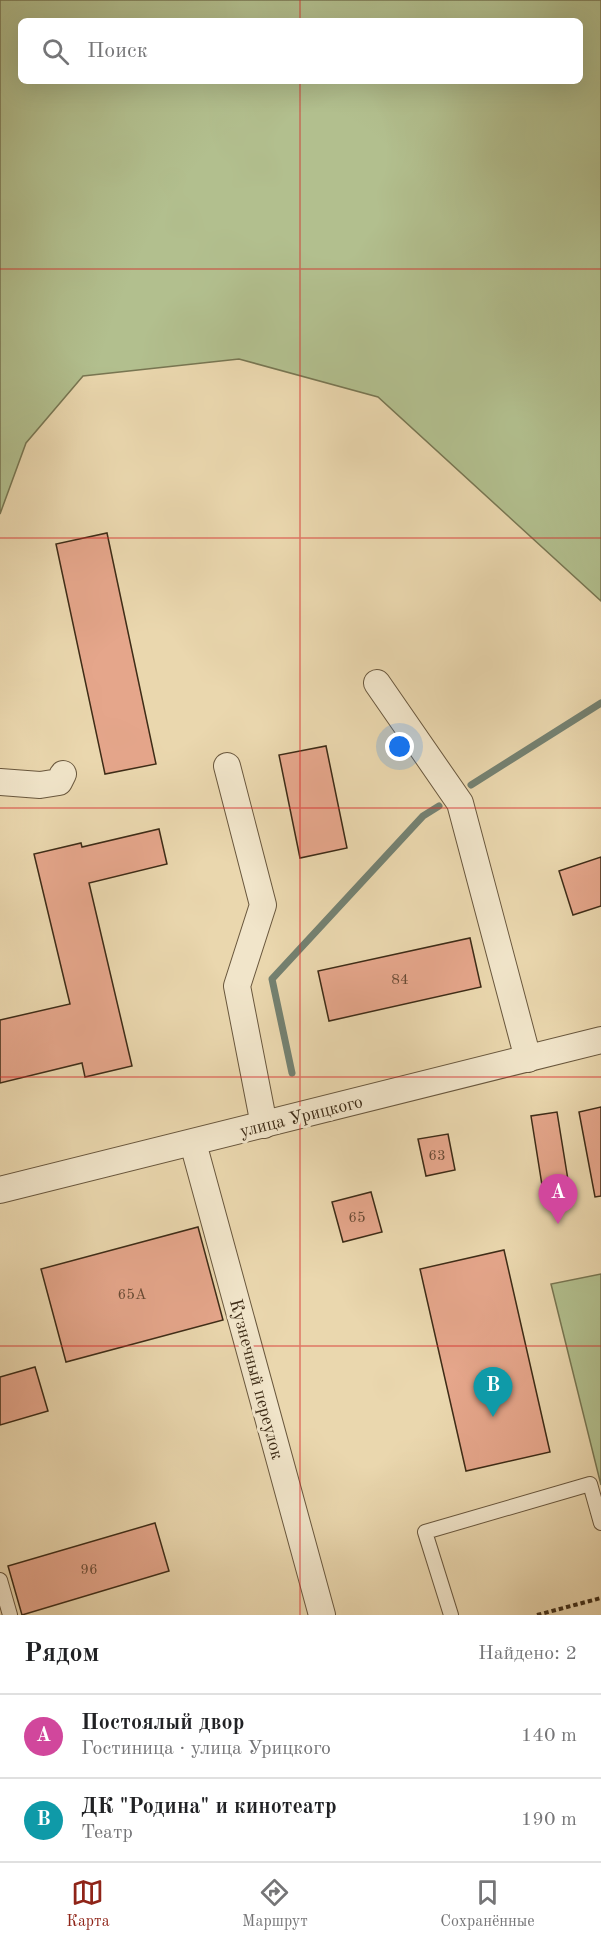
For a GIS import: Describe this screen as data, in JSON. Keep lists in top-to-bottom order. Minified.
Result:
{"streets":{"street":["улица Урицкого","Кузнечный переулок"]},"crossings":[["улица Урицкого","Кузнечный переулок"]],"house_numbers":["84","63","65","65А","96"],"page":{"search":"Поиск","pins":["A","B"],"heading":["Рядом","Найдено: 2"],"list":[{"mark":"A","name":"Постоялый двор","note":"Гостиница · улица Урицкого","value":"140 m"},{"mark":"B","name":"ДК \"Родина\" и кинотеатр","note":"Театр","value":"190 m"}],"nav":["Карта","Маршрут","Сохранённые"]}}
